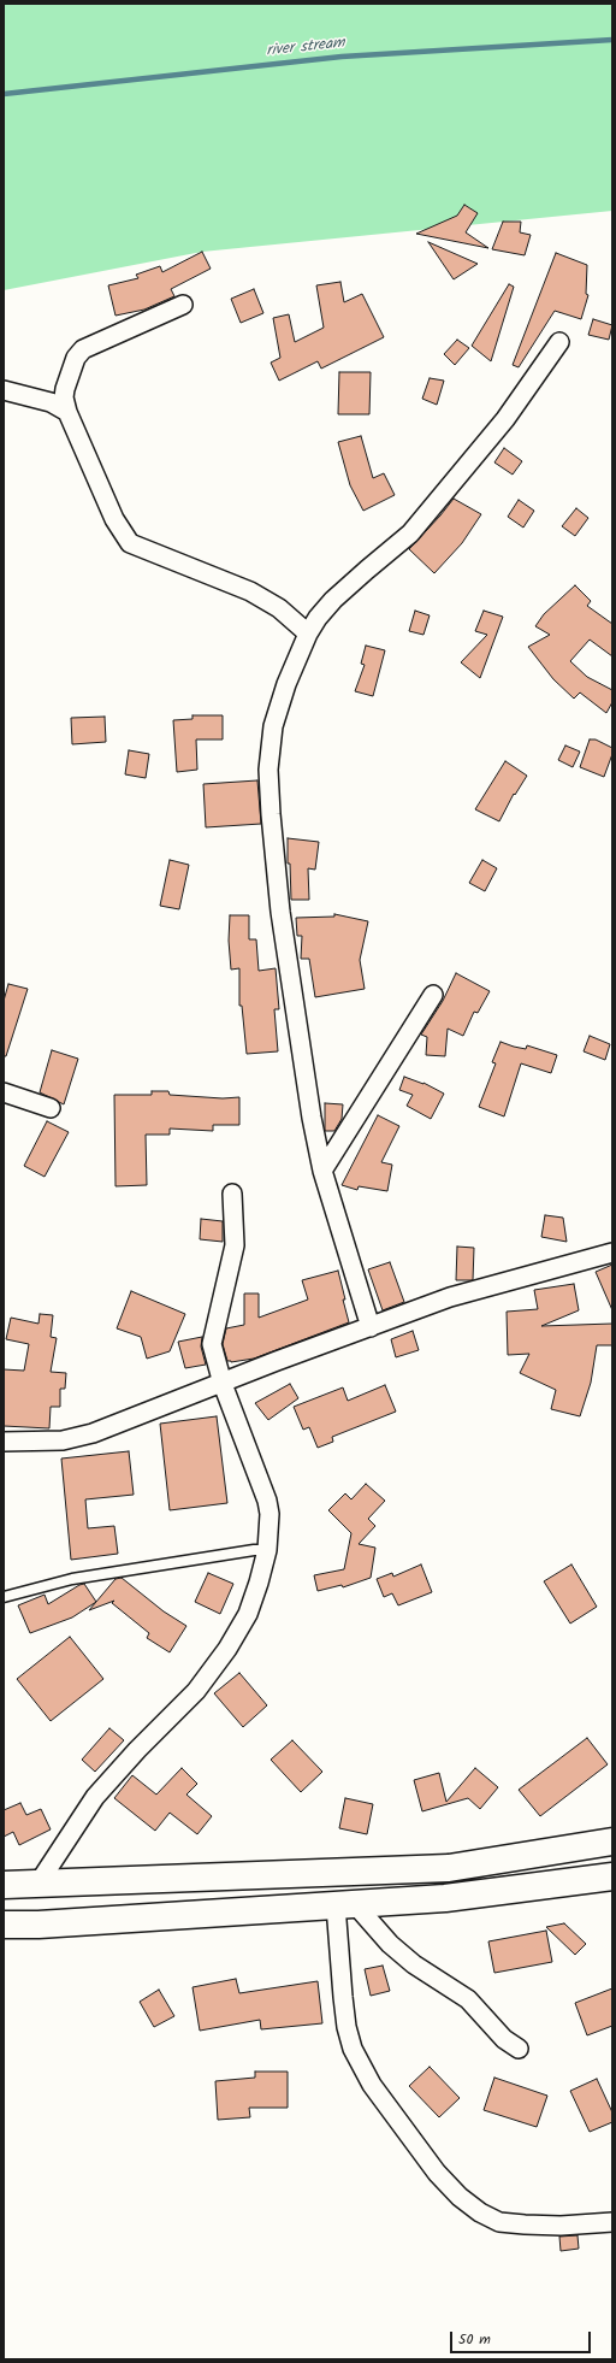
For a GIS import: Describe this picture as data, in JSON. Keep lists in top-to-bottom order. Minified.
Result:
{"water":["river stream"],"scale_bar":"50 m"}
